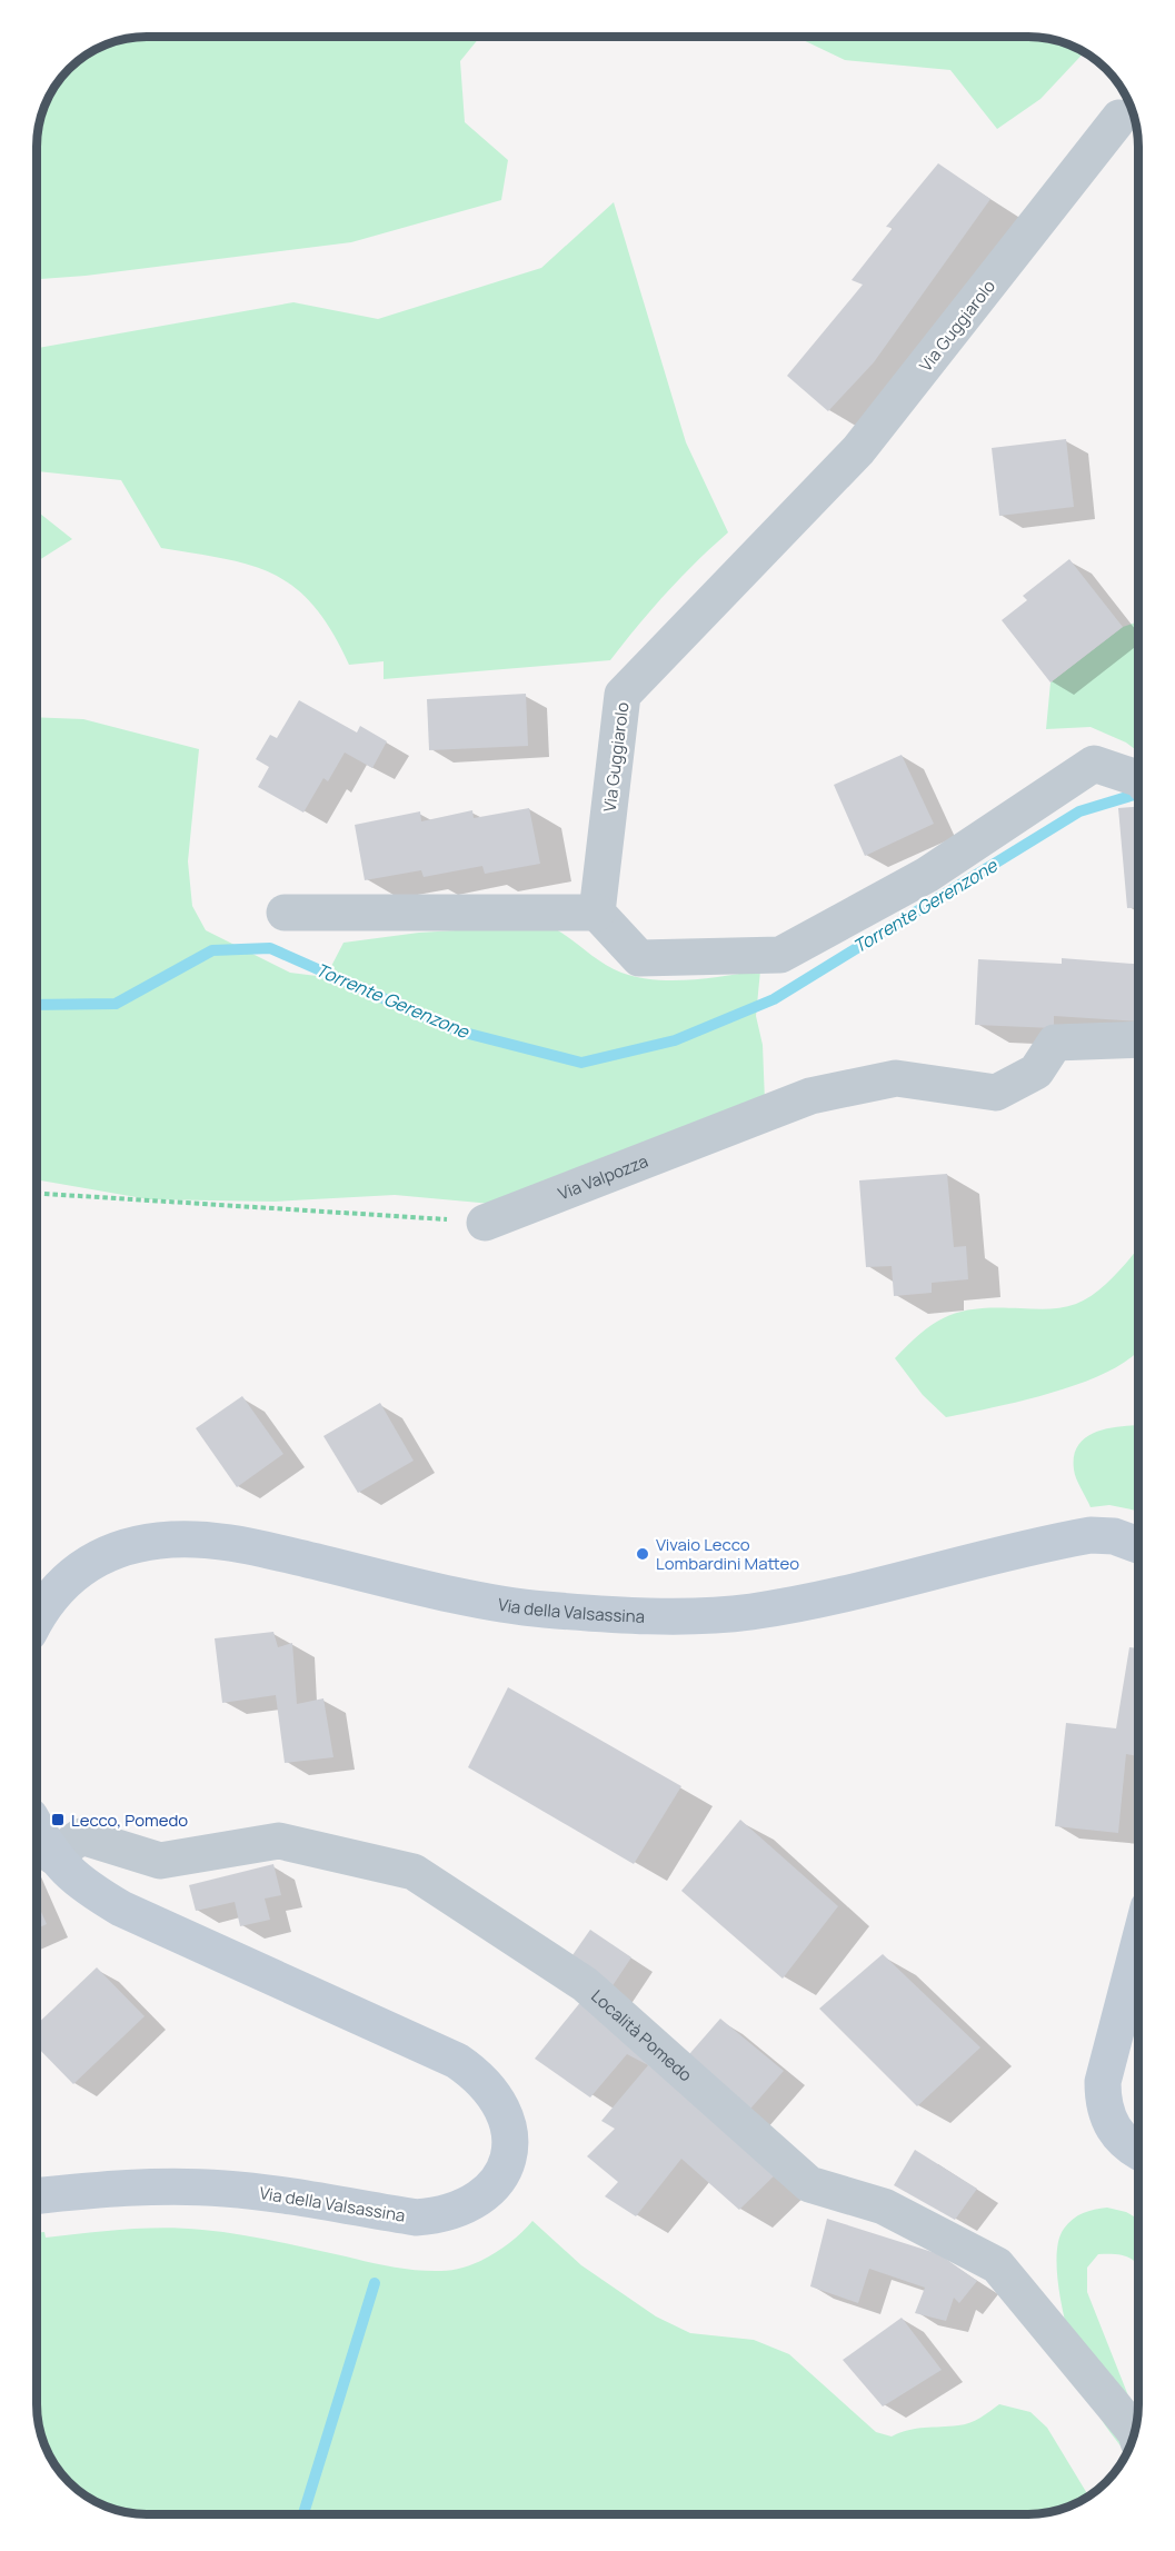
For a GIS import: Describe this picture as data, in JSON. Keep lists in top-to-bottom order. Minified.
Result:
{"streets":{"main road":["Via della Valsassina"],"street":["Via Guggiarolo","Via Valpozza","Località Pomedo"]},"crossings":[["Via della Valsassina","Località Pomedo"]],"water":["Torrente Gerenzone"],"places":{"other":["Vivaio Lecco Lombardini Matteo"],"transit":["Lecco, Pomedo"]}}
